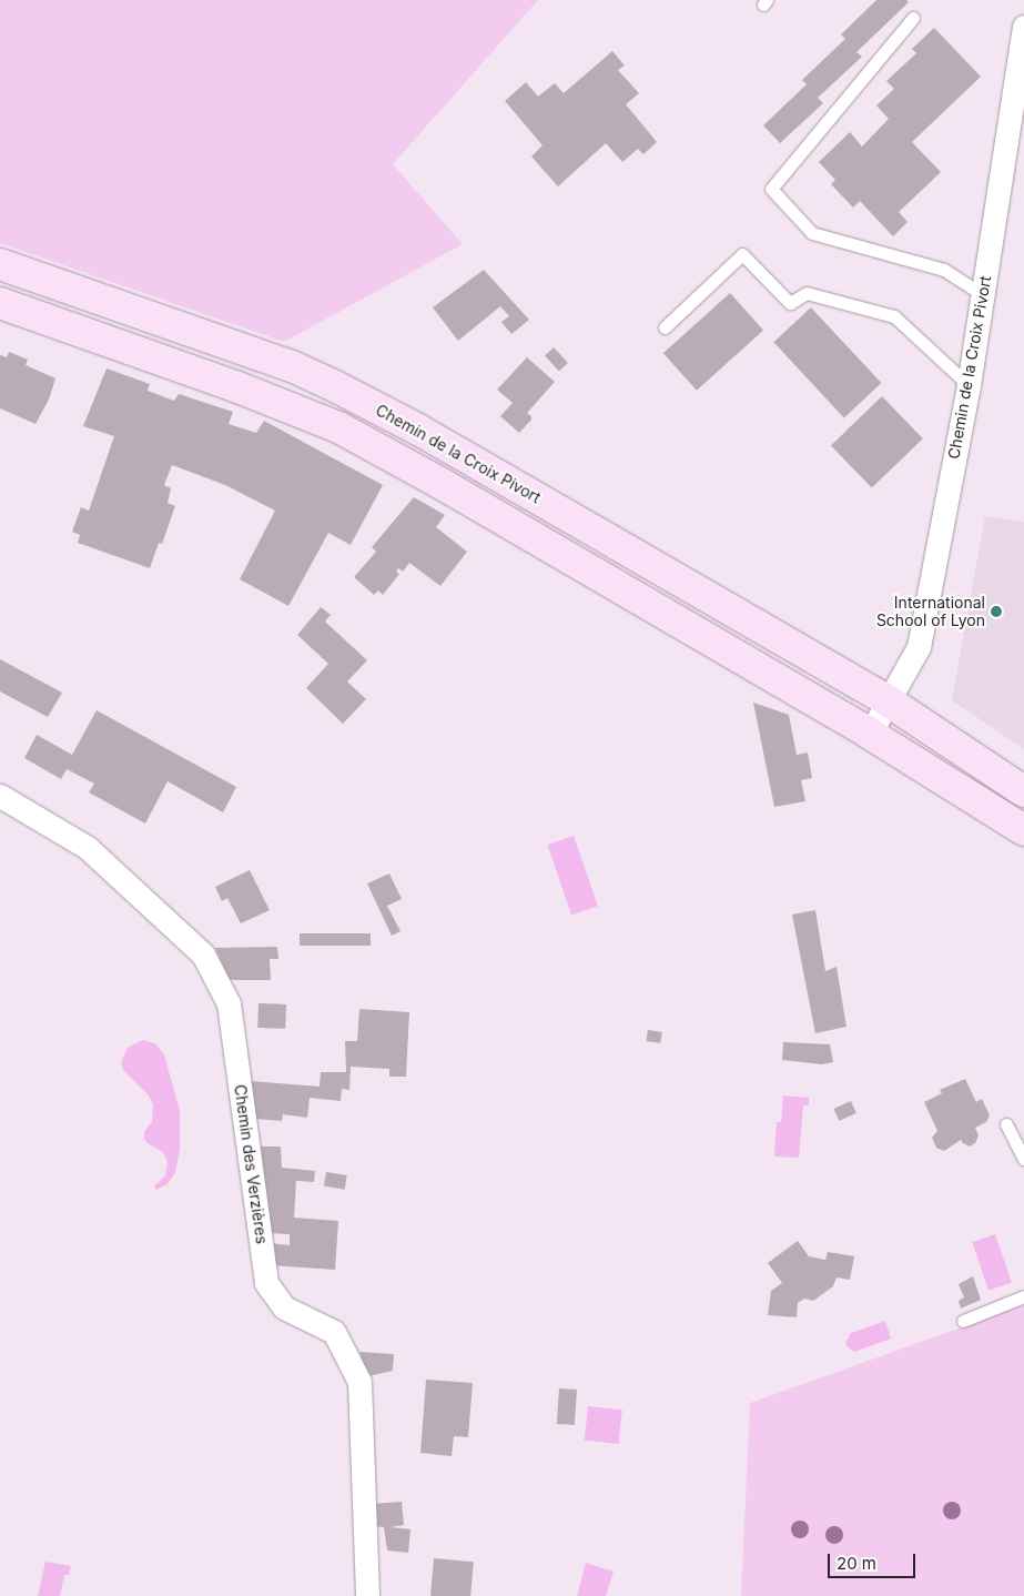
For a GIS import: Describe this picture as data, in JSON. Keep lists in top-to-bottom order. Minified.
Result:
{"streets":{"main road":["Chemin de la Croix Pivort"],"street":["Chemin des Verzières"]},"places":["International School of Lyon"],"scale_bar":"20 m"}
